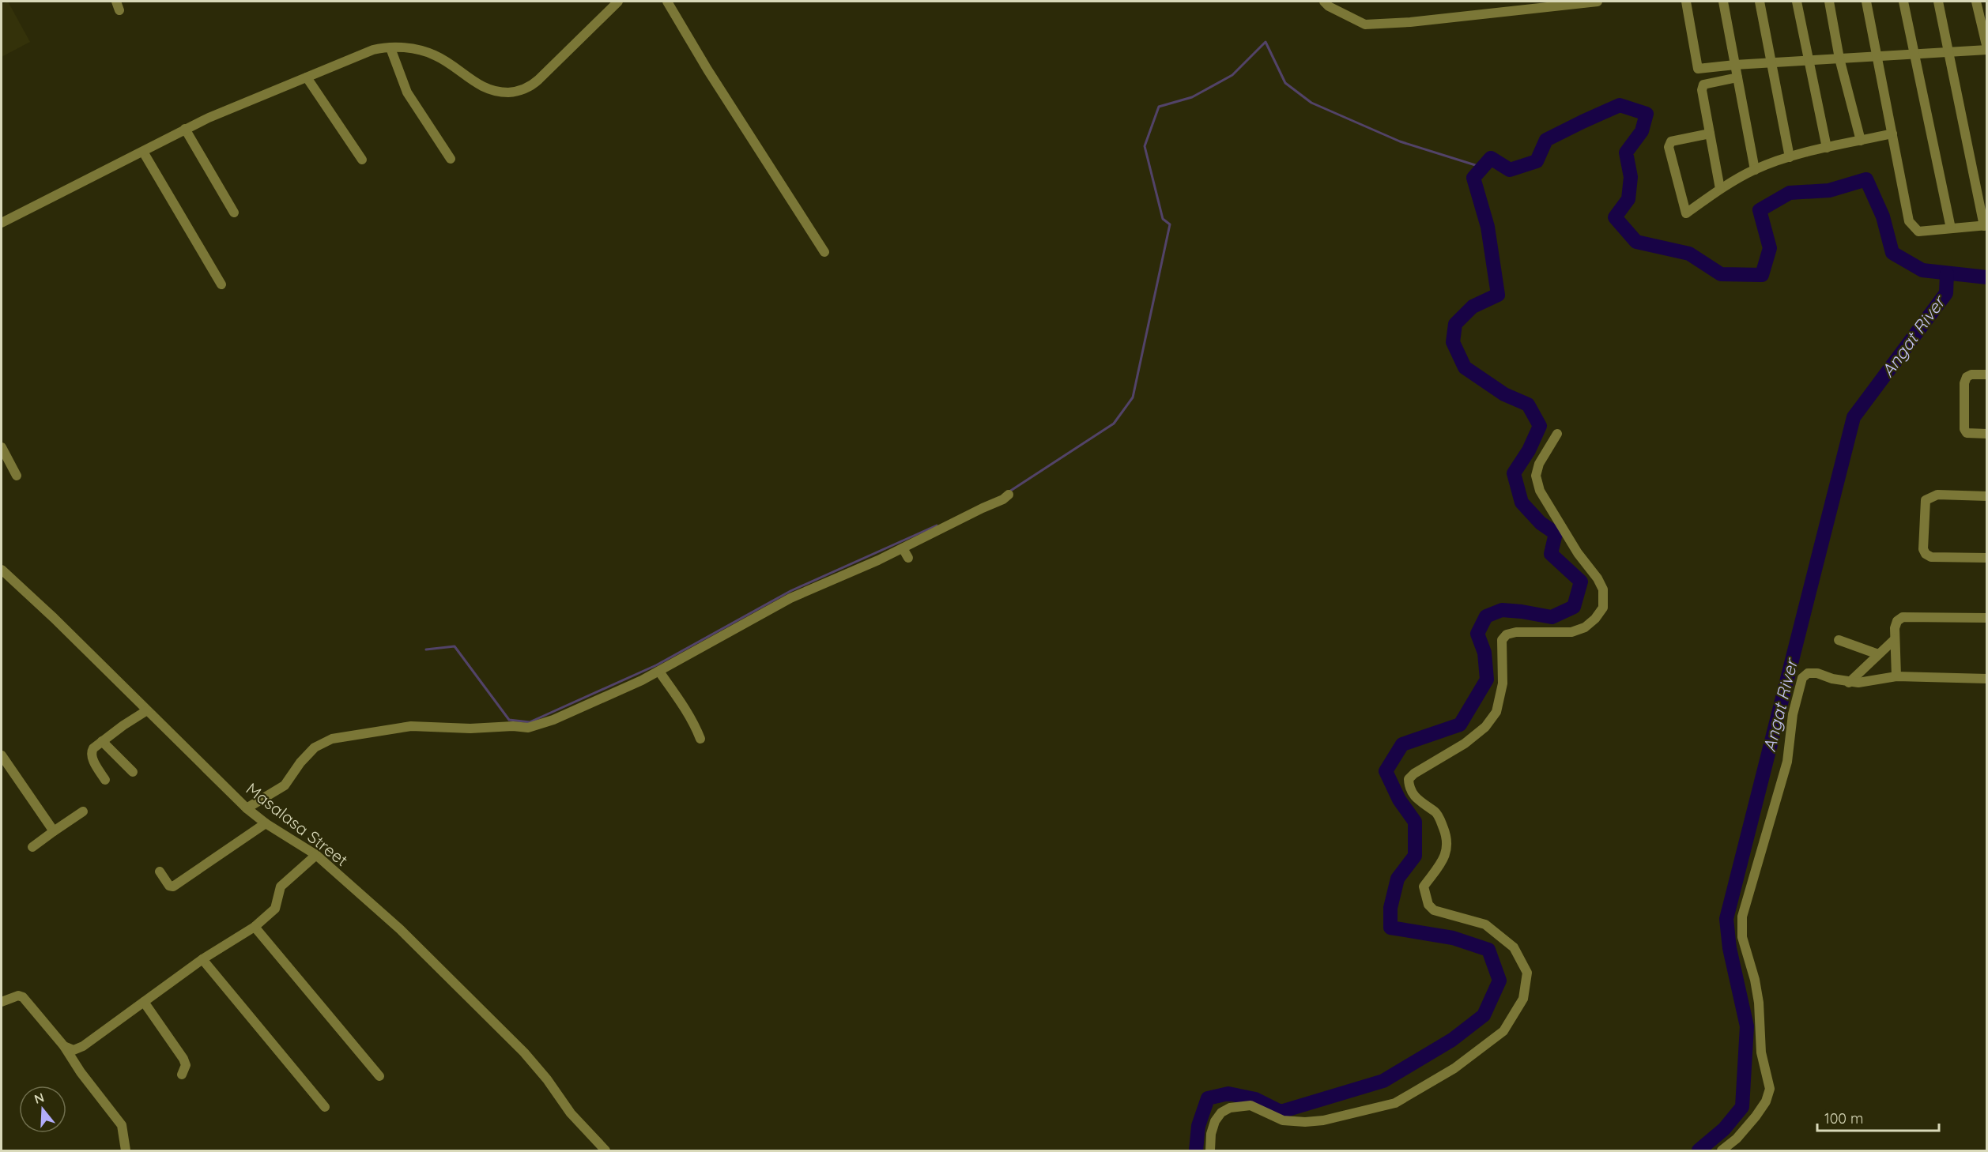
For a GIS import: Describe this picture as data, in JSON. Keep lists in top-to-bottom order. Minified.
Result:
{"streets":{"street":["Masalasa Street"]},"water":["Angat River"],"scale_bar":"100 m","north":"top"}
